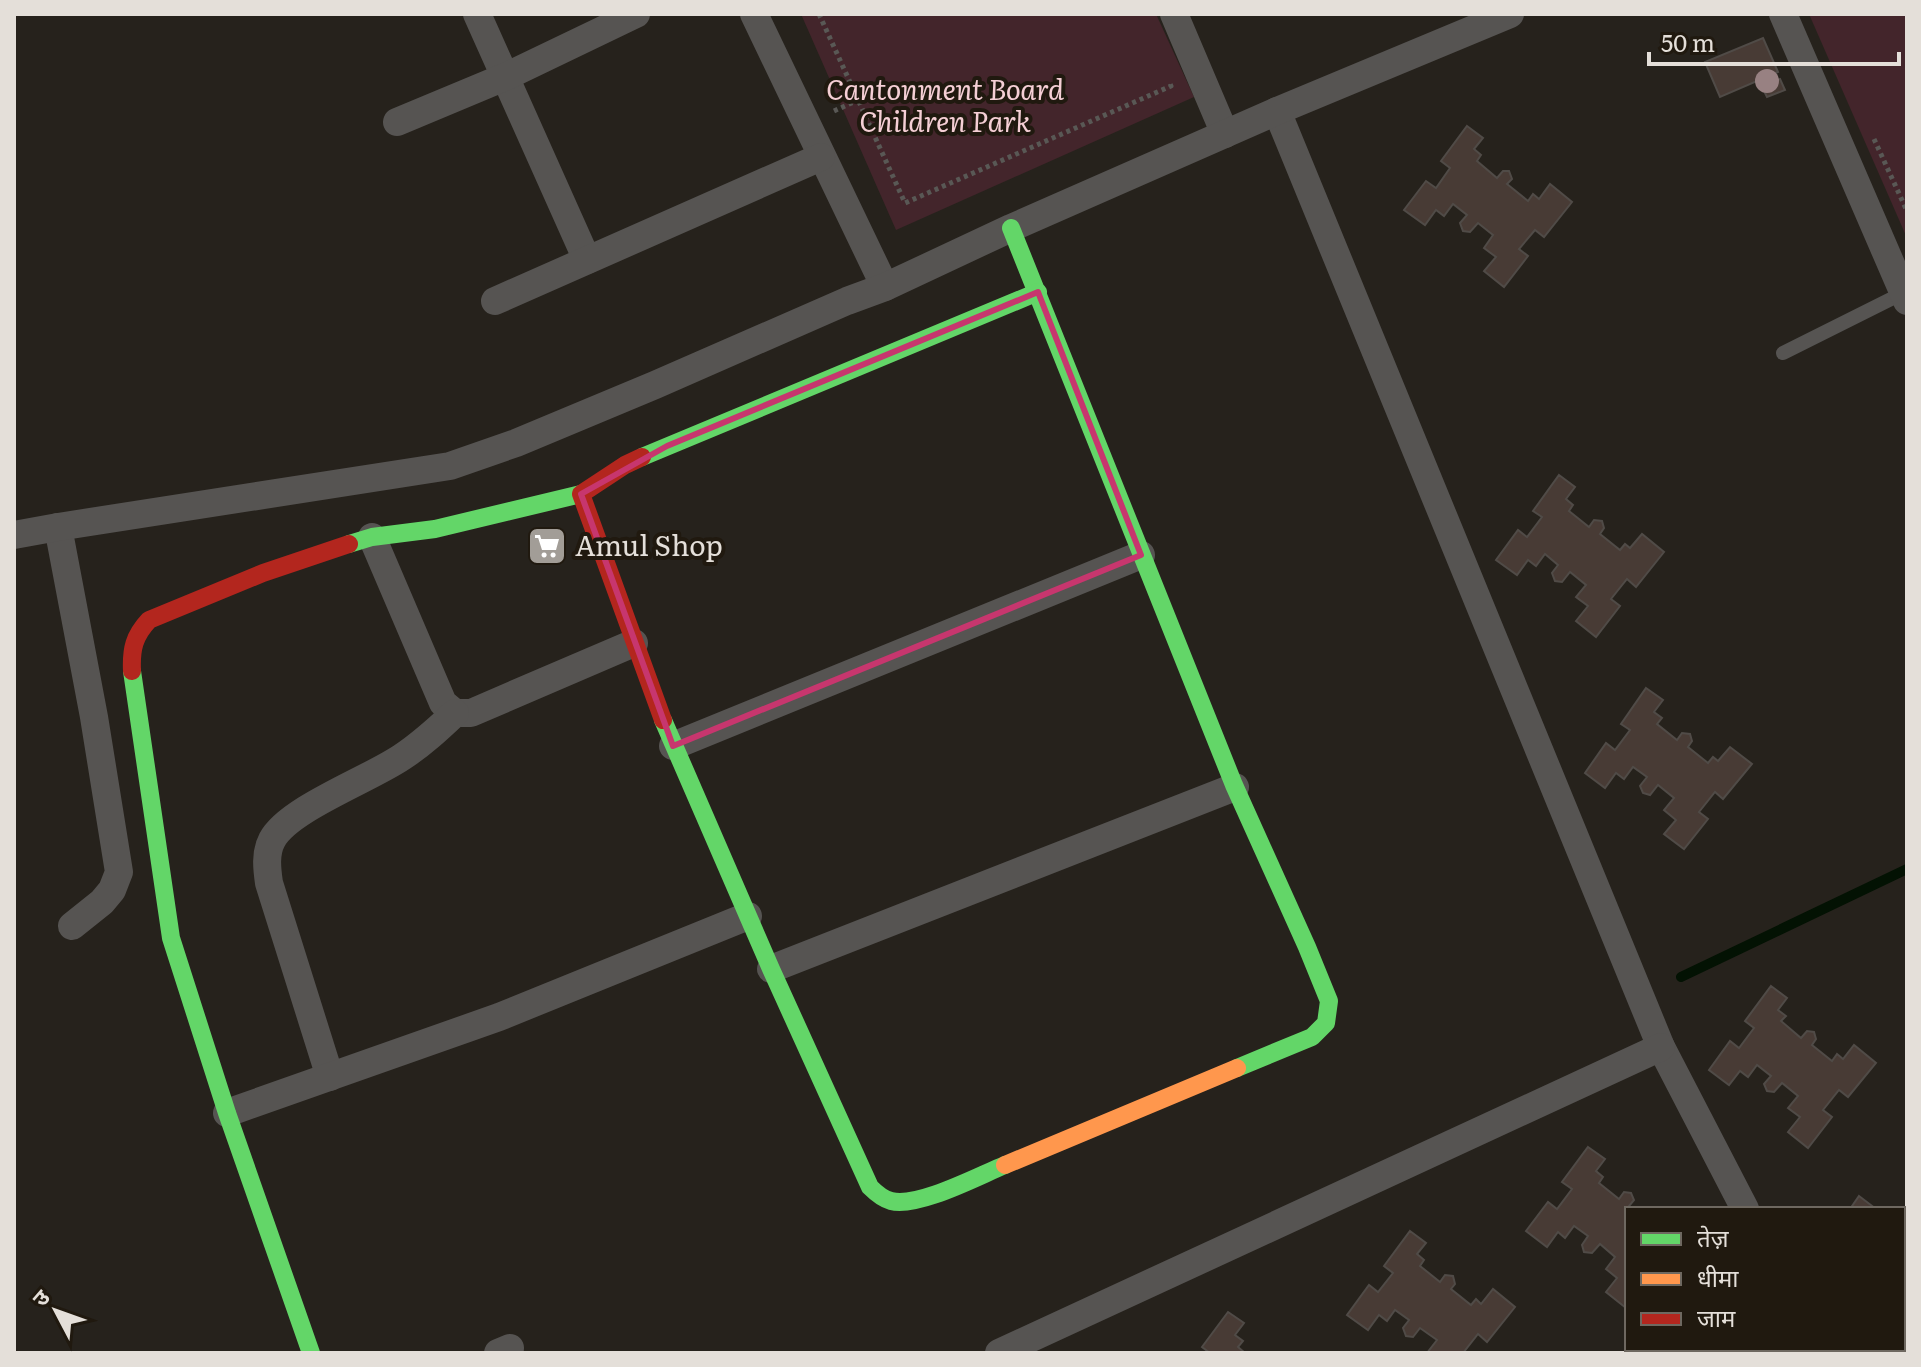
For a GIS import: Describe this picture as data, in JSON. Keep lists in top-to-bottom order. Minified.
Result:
{"parks":["Cantonment Board Children Park"],"places":{"supermarket":["Amul Shop"]},"legend":["तेज़","धीमा","जाम"],"scale_bar":"50 m","north":"top left"}
